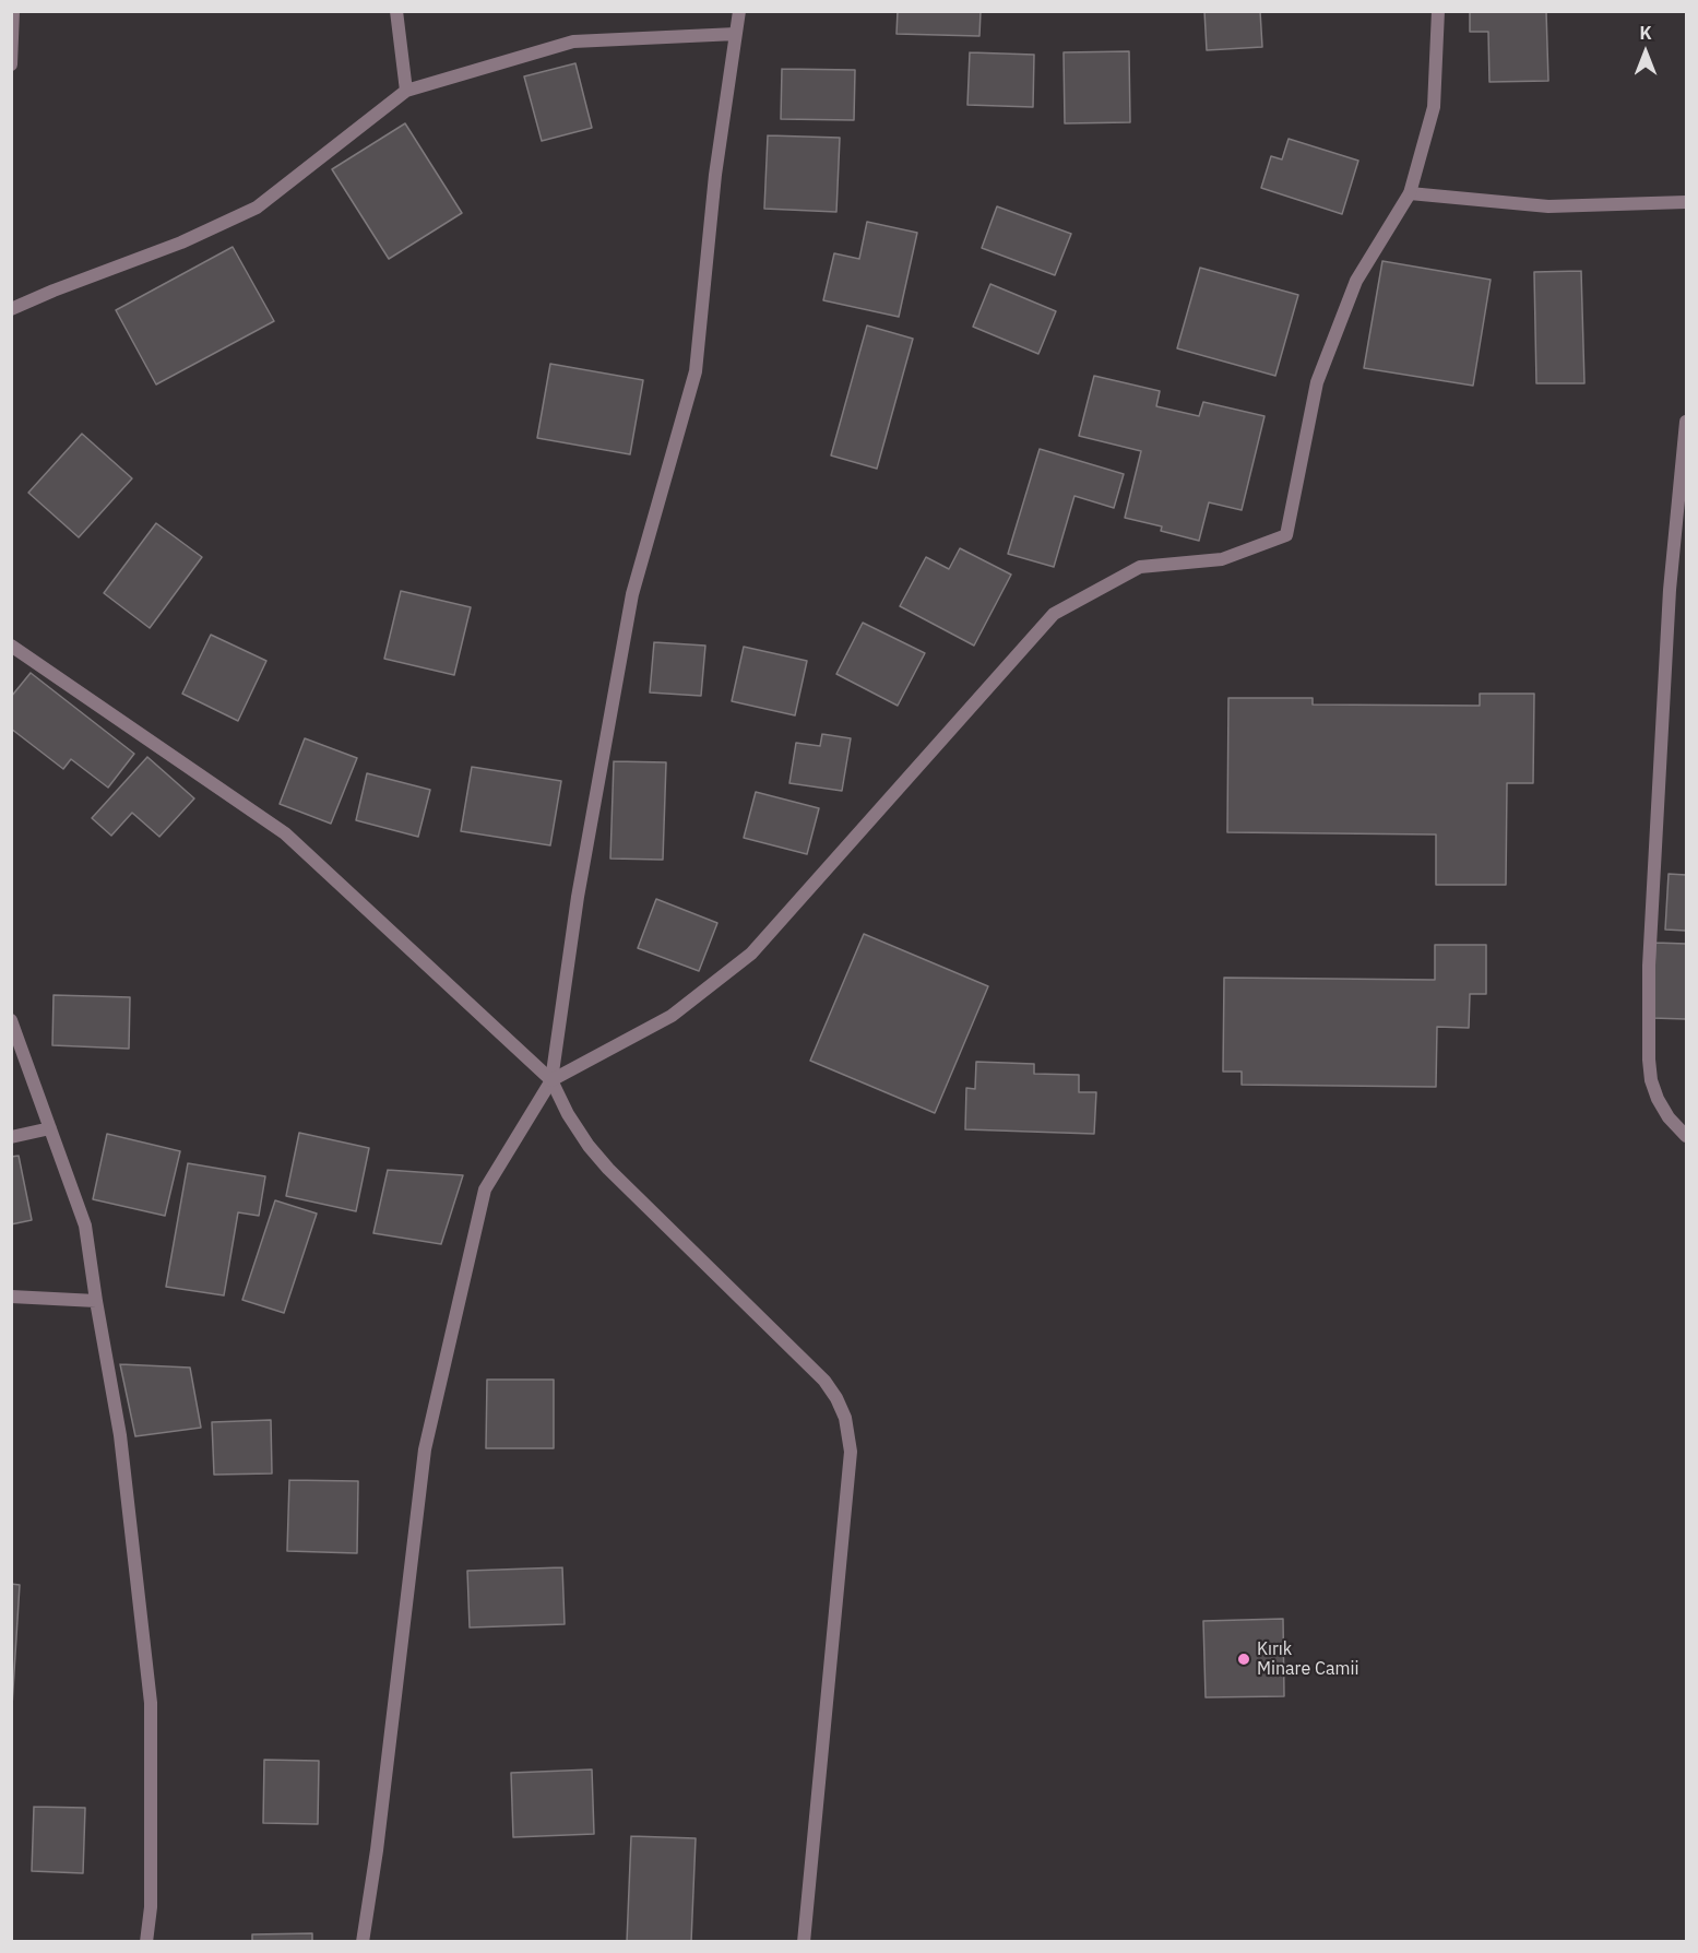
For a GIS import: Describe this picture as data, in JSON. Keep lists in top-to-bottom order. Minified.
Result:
{"places":["Kırık Minare Camii"],"north":"top"}
